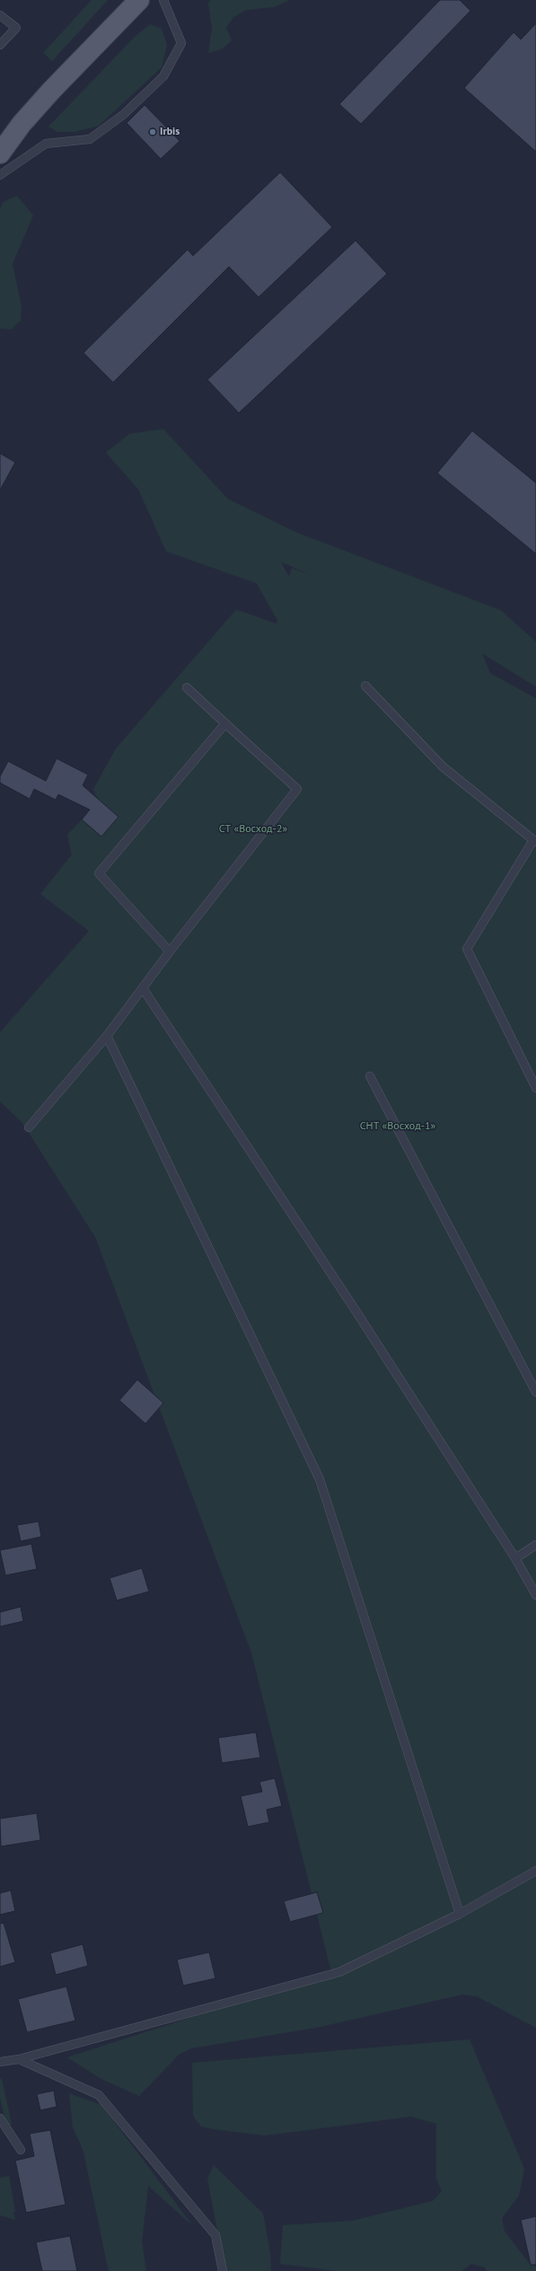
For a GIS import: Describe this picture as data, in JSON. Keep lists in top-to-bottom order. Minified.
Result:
{"parks":["СТ «Восход-2»","СНТ «Восход-1»"],"places":["Irbis"]}
